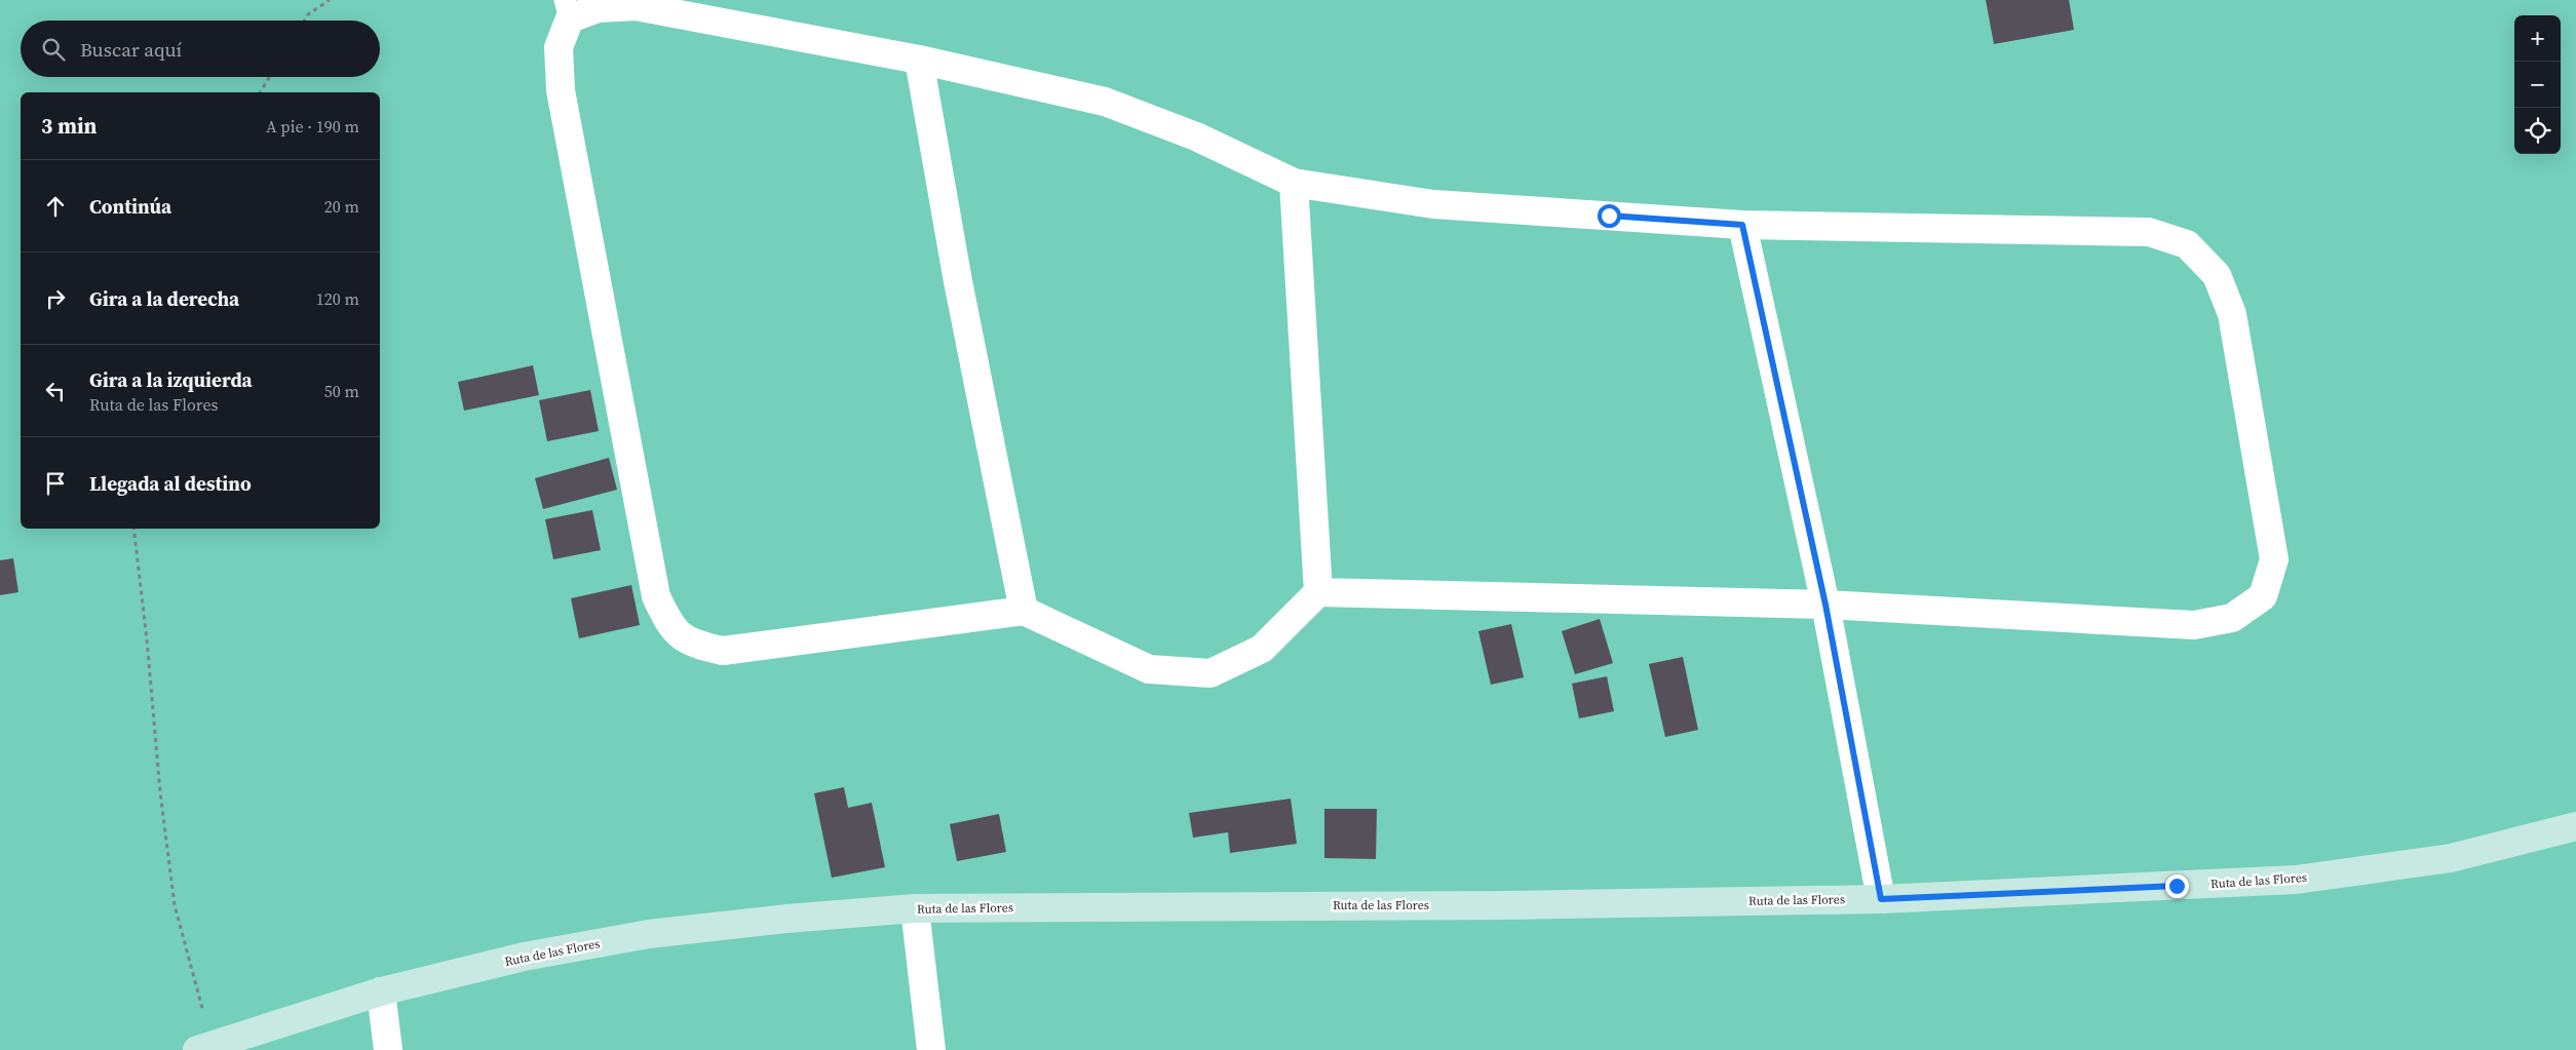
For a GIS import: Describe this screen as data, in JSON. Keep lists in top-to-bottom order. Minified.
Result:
{"streets":{"main road":["Ruta de las Flores"]},"page":{"map_buttons":["+","−"],"search":"Buscar aquí","heading":["3 min","A pie · 190 m"],"list":[["Continúa","20 m"],["Gira a la derecha","120 m"],["Gira a la izquierda","Ruta de las Flores","50 m"],"Llegada al destino"]}}
